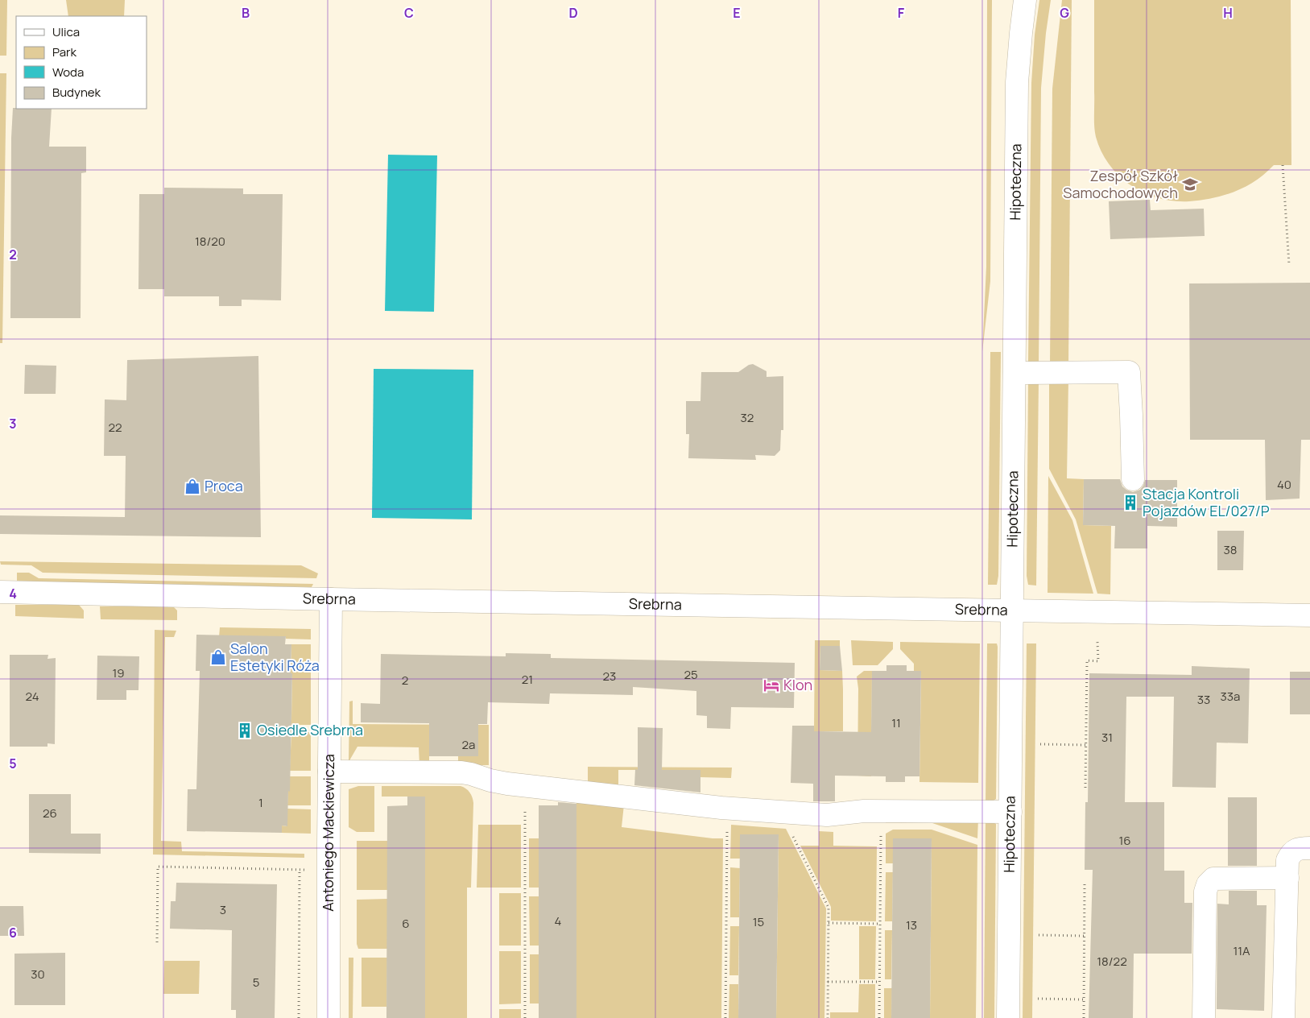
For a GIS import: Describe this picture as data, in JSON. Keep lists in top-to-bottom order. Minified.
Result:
{"streets":{"street":["Hipoteczna","Srebrna","Antoniego Mackiewicza"]},"crossings":[["Hipoteczna","Srebrna"],["Srebrna","Antoniego Mackiewicza"]],"places":{"school or university":["Zespół Szkół Samochodowych"],"shop":["Proca","Salon Estetyki Róża"],"building":["Stacja Kontroli Pojazdów EL/027/P","Osiedle Srebrna"],"hotel":["Klon"]},"house_numbers":["18/20","32","22","40","38","19","25","23","21","2","24","33a","33","11","31","2a","1","26","16","3","4","15","6","13","11A","18/22","30","5"],"legend":["Ulica","Park","Woda","Budynek"],"grid":{"columns":["B","C","D","E","F","G","H"],"rows":["2","3","4","5","6"]}}
